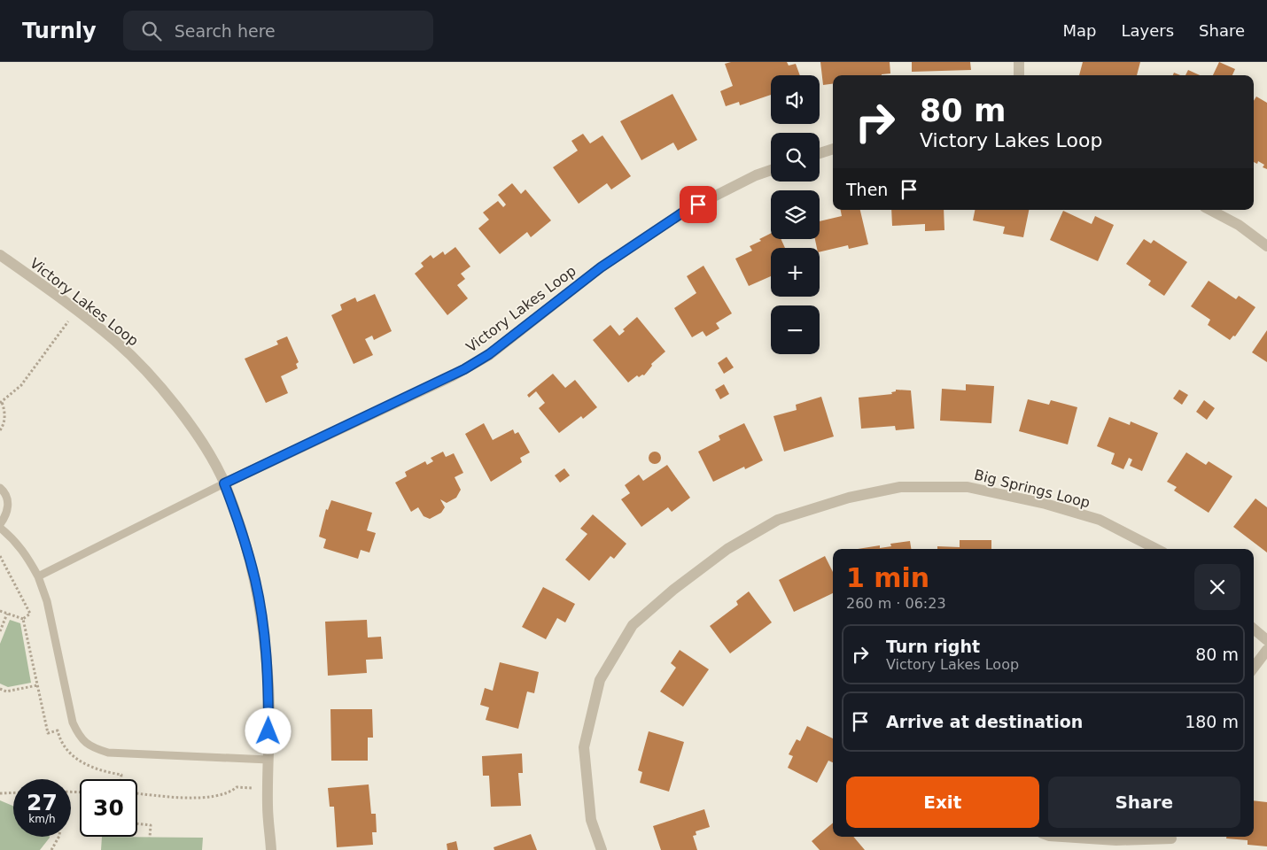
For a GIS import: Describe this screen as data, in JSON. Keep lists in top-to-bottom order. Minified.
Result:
{"streets":{"street":["Victory Lakes Loop","Big Springs Loop"]},"page":{"header":"Turnly","search":"Search here","nav":["Map","Layers","Share"],"map_buttons":["+","−"],"turn":["80 m","Victory Lakes Loop"],"then":"Then","heading":["1 min","260 m · 06:23"],"list":[{"name":"Turn right","note":"Victory Lakes Loop","value":"80 m"},{"name":"Arrive at destination","value":"180 m"}],"buttons":["Exit","Share"],"speed":"27 km/h","limit":"30"}}
